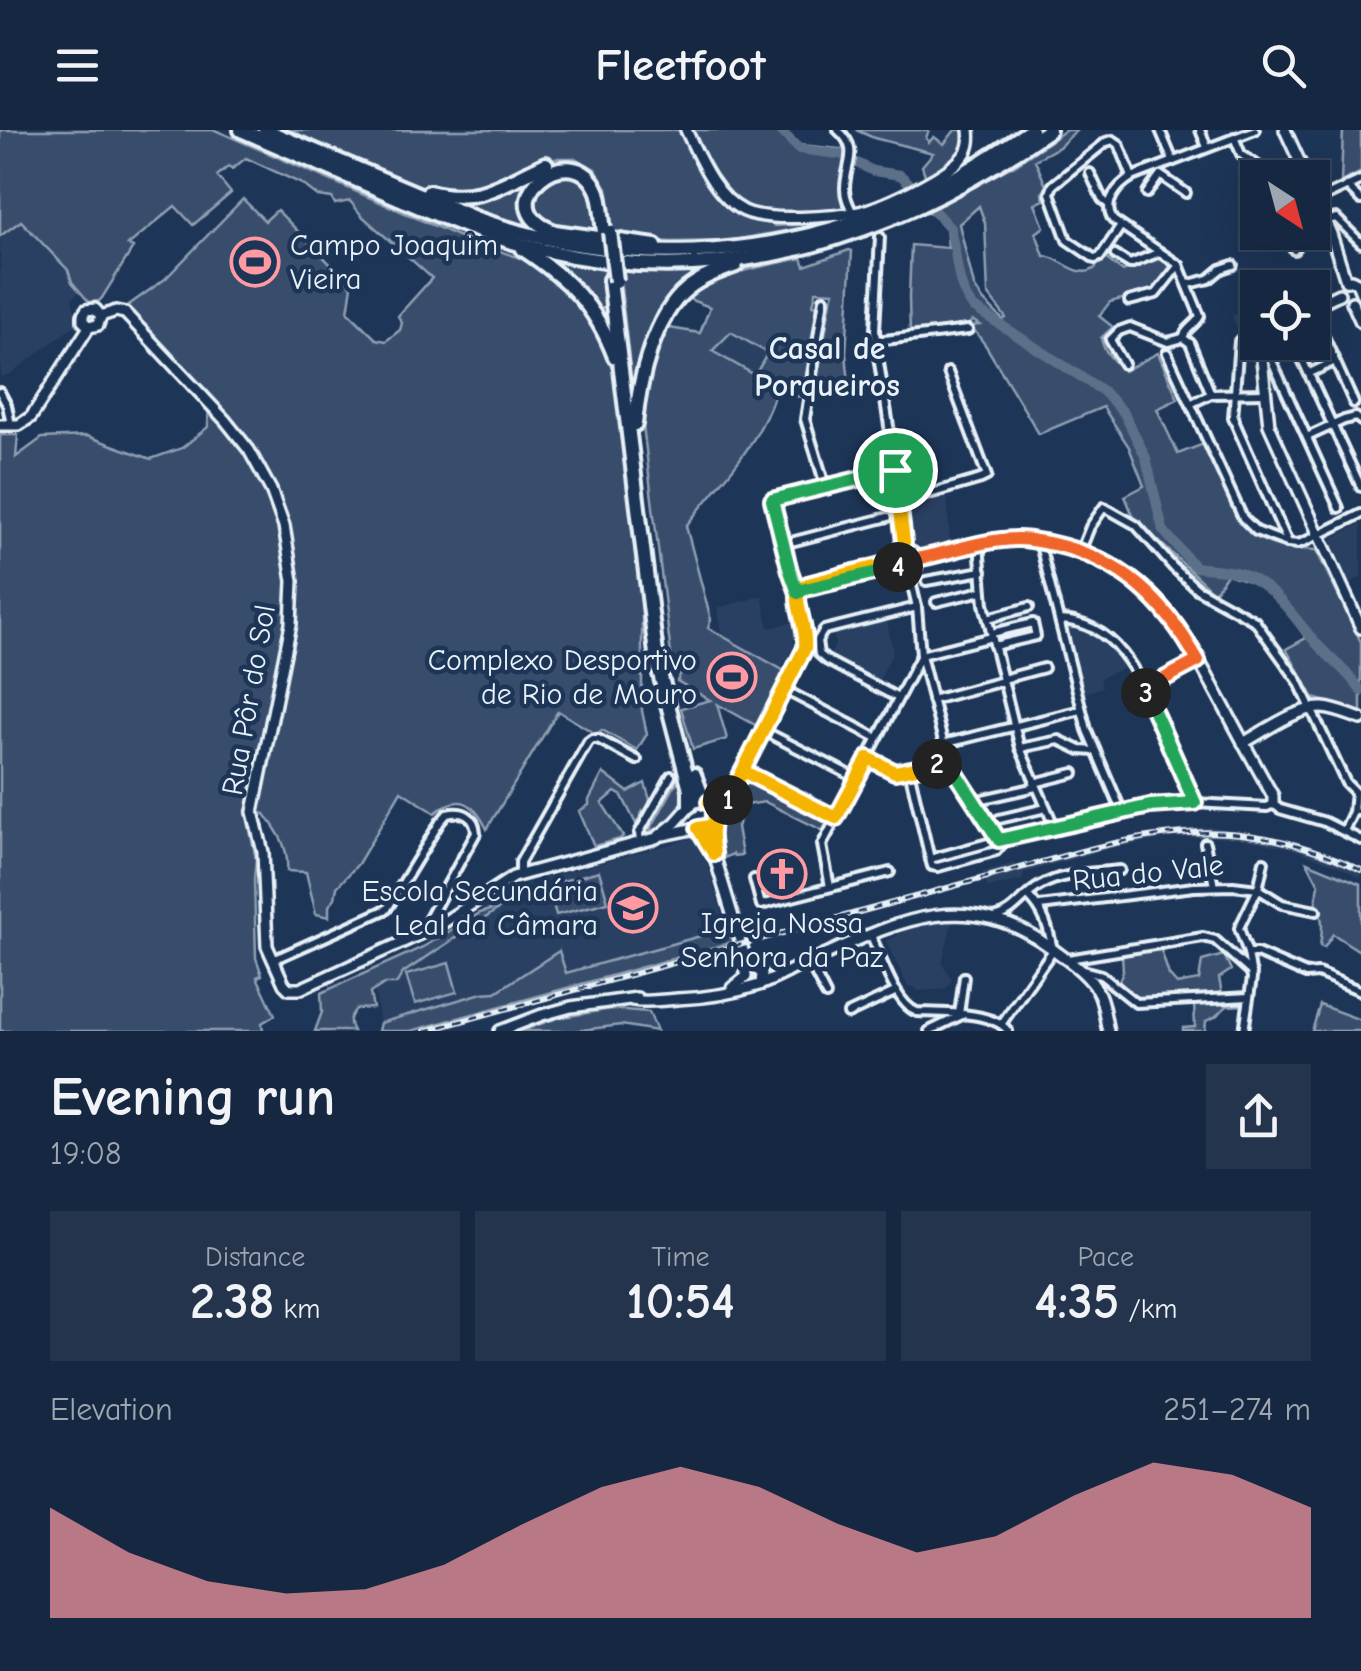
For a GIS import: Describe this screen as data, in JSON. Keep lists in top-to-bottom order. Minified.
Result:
{"streets":{"street":["Rua Pôr do Sol","Rua do Vale"]},"districts":["Casal de Porqueiros"],"places":{"sports":["Campo Joaquim Vieira","Complexo Desportivo de Rio de Mouro"],"church":["Igreja Nossa Senhora da Paz"],"school or university":["Escola Secundária Leal da Câmara"]},"north":"bottom right","page":{"header":"Fleetfoot","pins":["4","3","2","1"],"heading":["Evening run","19:08"],"stats":[["Distance","2.38 km"],["Time","10:54"],["Pace","4:35 /km"]],"chart":["Elevation","251–274 m"]}}
